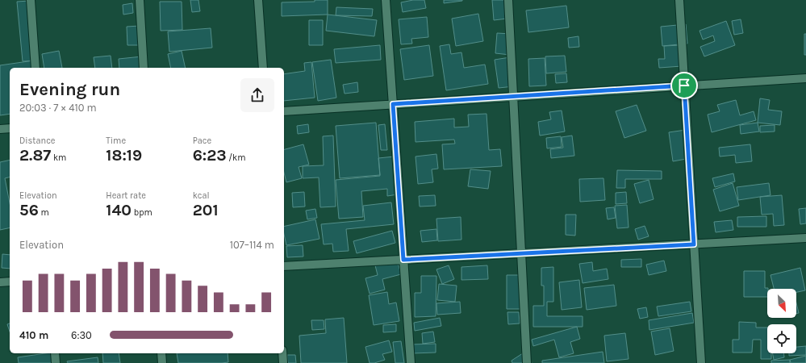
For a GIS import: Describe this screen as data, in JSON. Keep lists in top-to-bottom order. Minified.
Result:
{"north":"bottom right","page":{"heading":["Evening run","20:03 · 7 × 410 m"],"stats":[["Distance","2.87 km"],["Time","18:19"],["Pace","6:23 /km"],["Elevation","56 m"],["Heart rate","140 bpm"],["kcal","201"]],"chart":["Elevation","107–114 m"],"list":[{"name":"410 m","note":"6:30"}]}}
